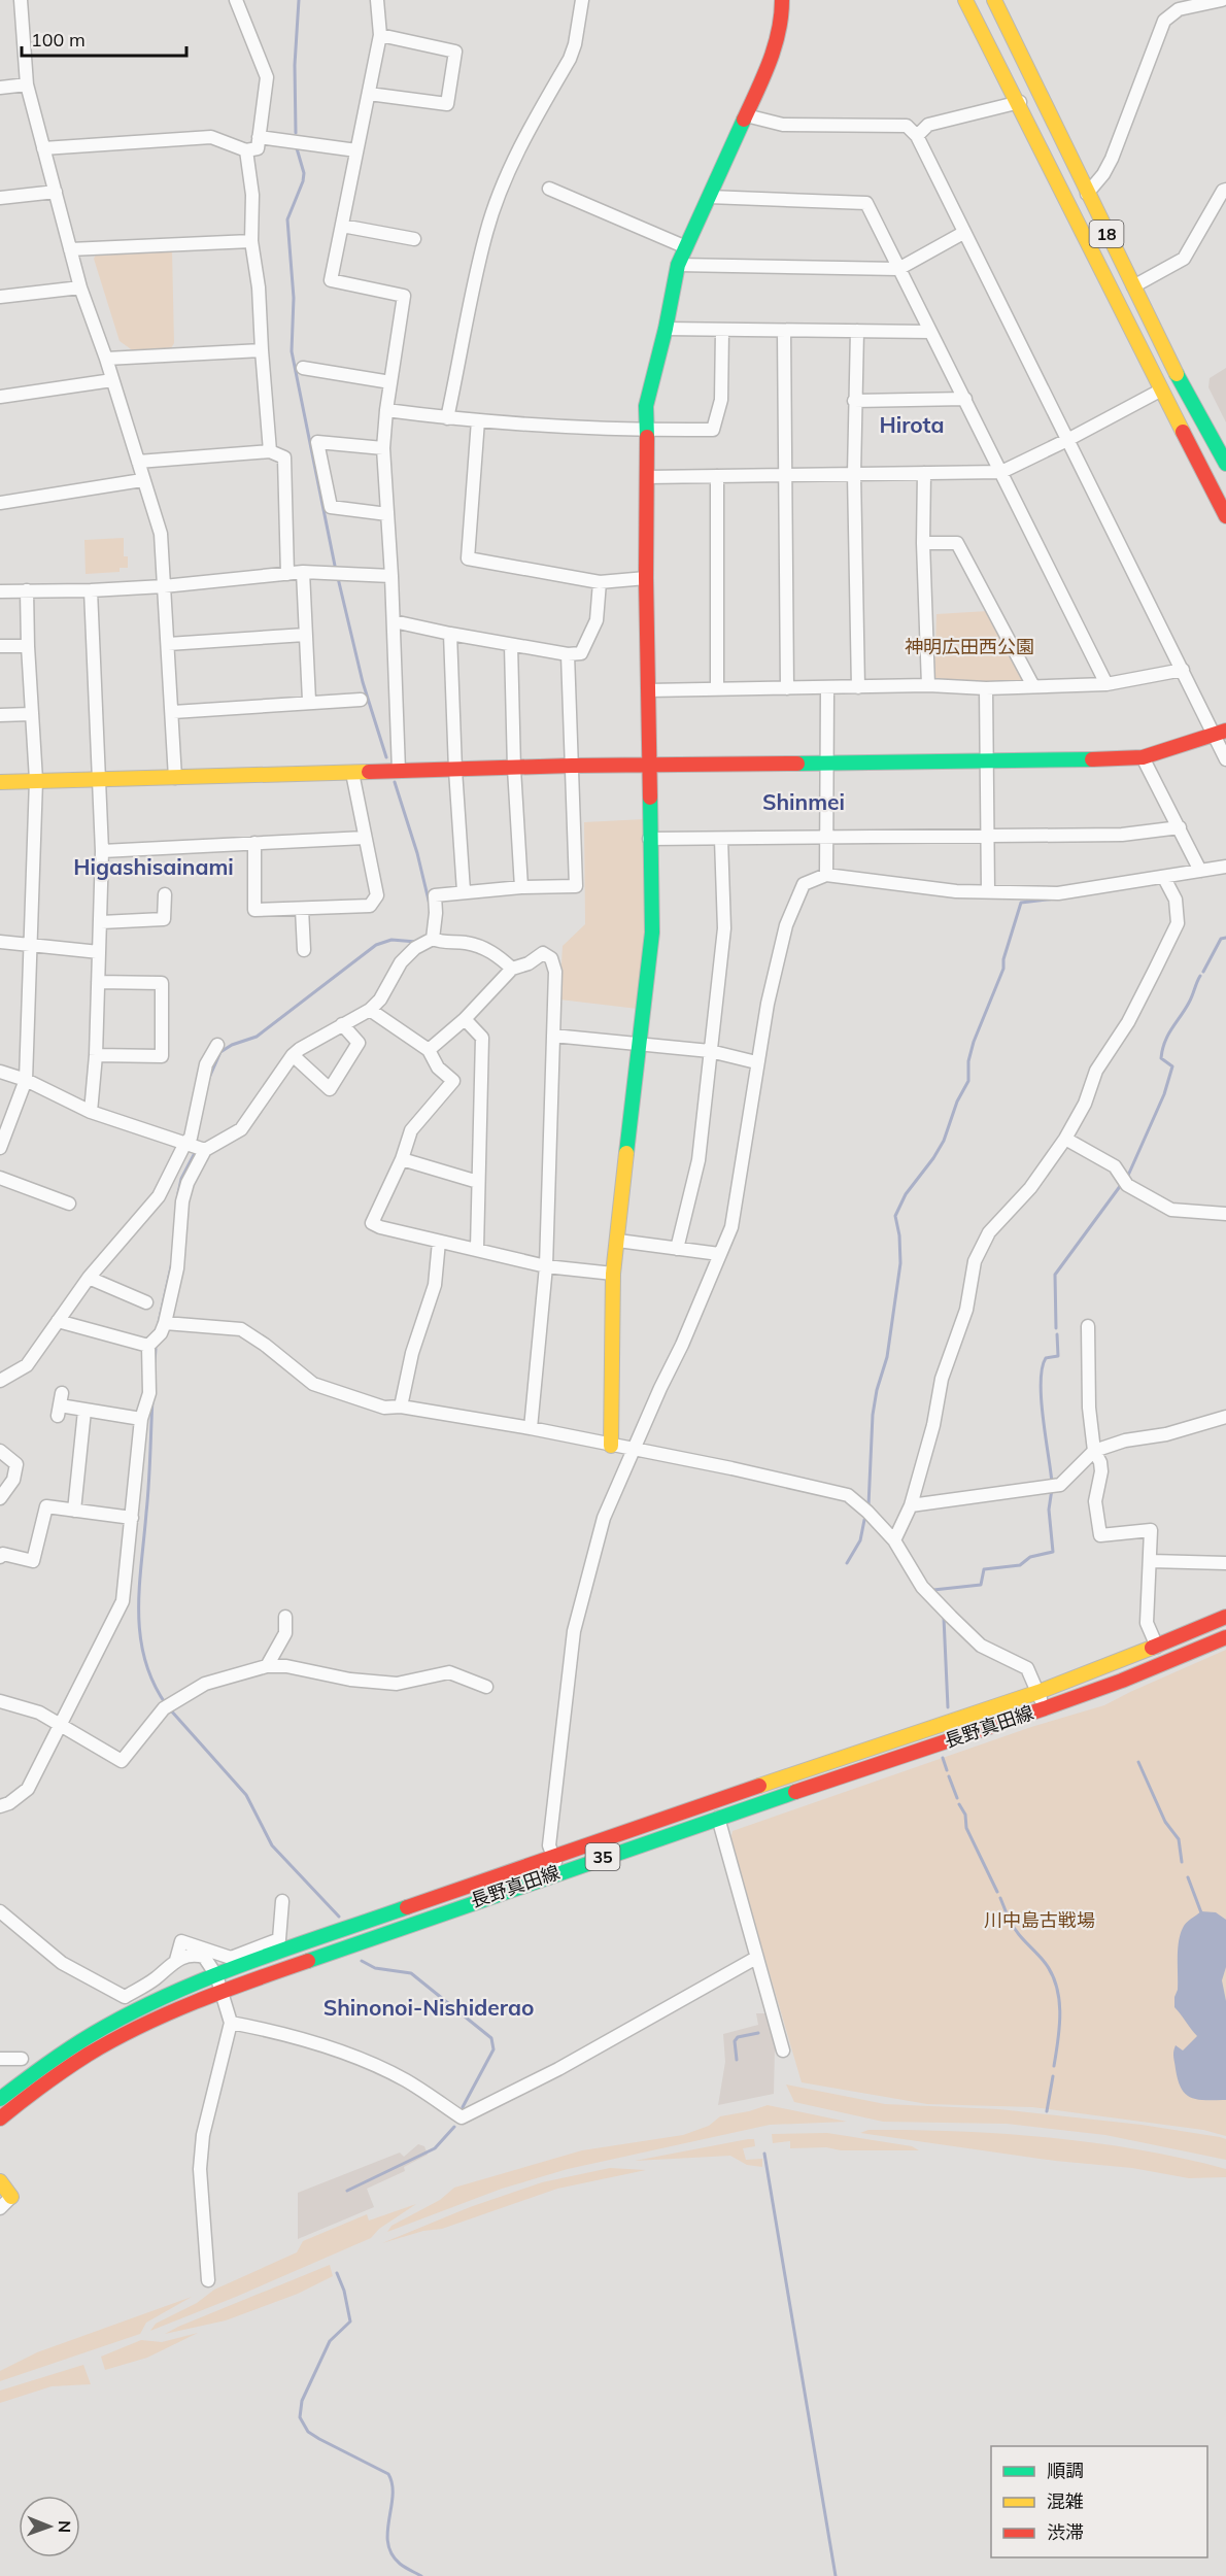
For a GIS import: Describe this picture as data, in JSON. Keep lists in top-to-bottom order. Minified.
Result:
{"streets":{"main road":["18","長野真田線","35"]},"districts":["Hirota","Shinmei","Higashisainami","Shinonoi-Nishiderao"],"parks":["神明広田西公園","川中島古戦場"],"legend":["順調","混雑","渋滞"],"scale_bar":"100 m","north":"right"}
